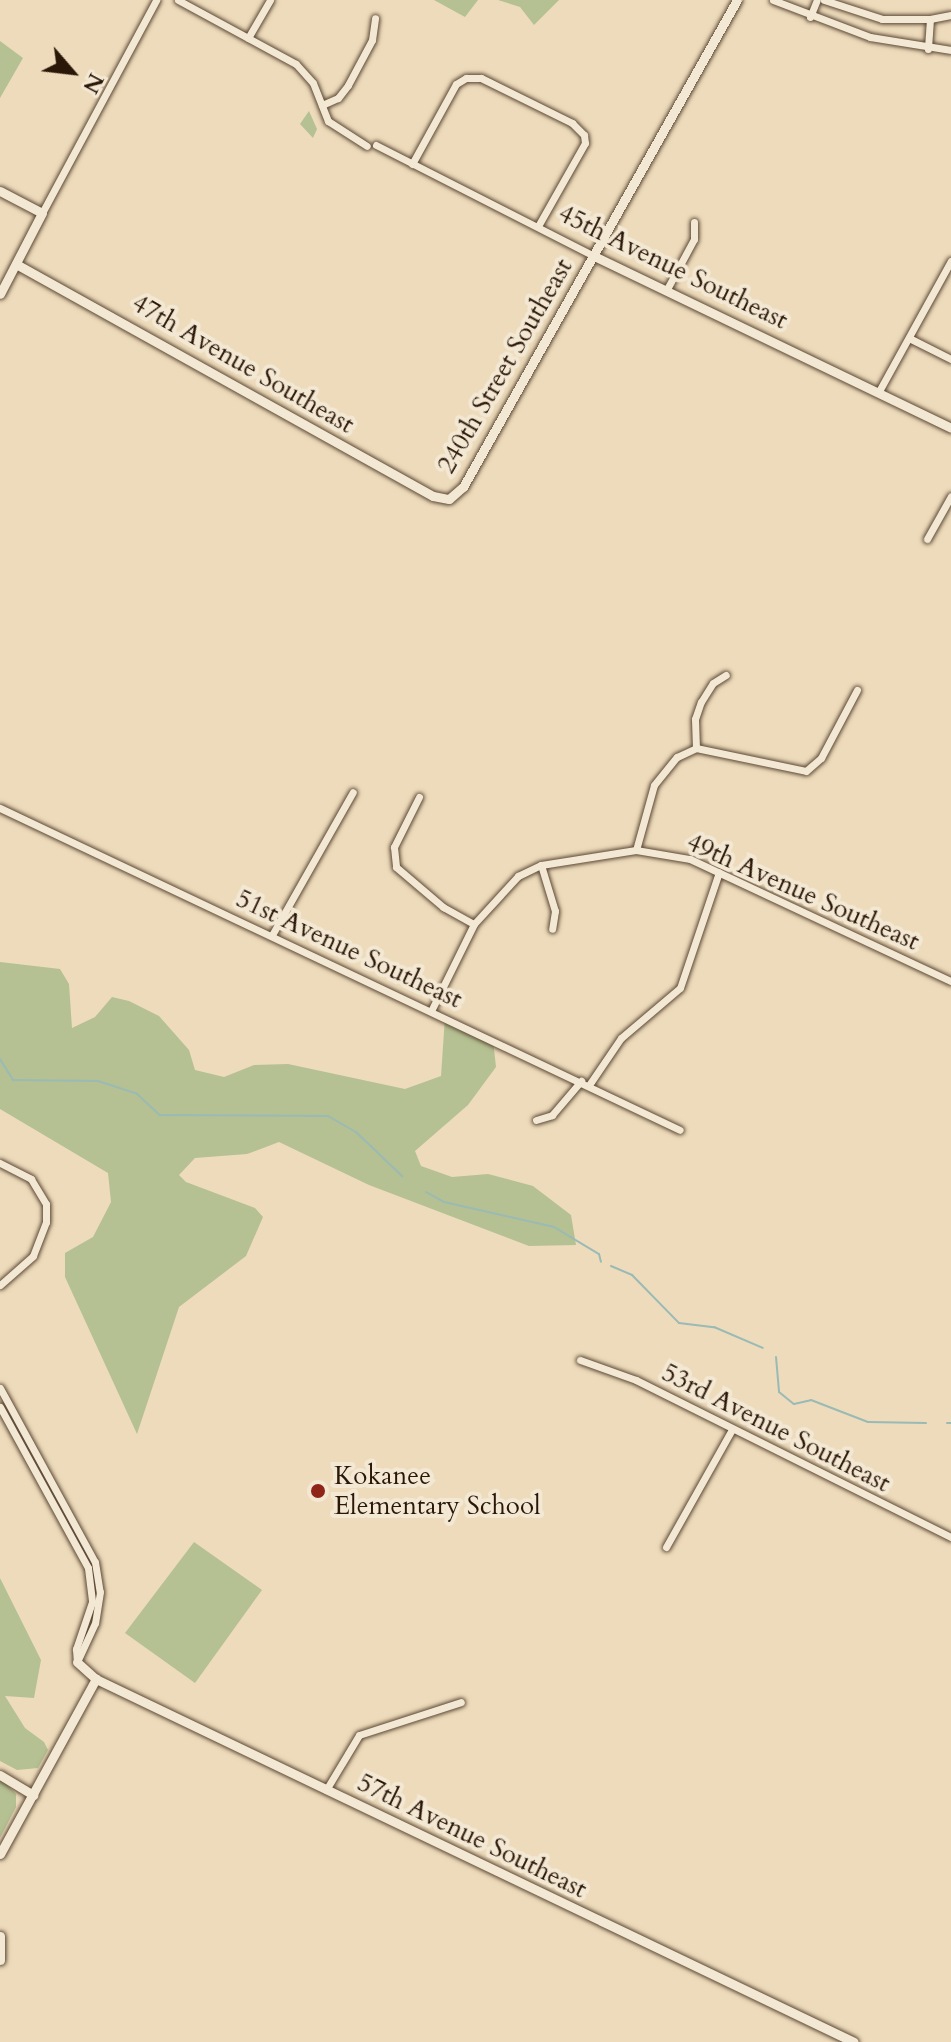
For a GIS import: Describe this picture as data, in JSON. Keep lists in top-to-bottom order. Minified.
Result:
{"streets":{"street":["45th Avenue Southeast","47th Avenue Southeast","240th Street Southeast","49th Avenue Southeast","51st Avenue Southeast","53rd Avenue Southeast","57th Avenue Southeast"]},"crossings":[["45th Avenue Southeast","240th Street Southeast"],["47th Avenue Southeast","240th Street Southeast"]],"places":["Kokanee Elementary School"],"north":"bottom right"}
